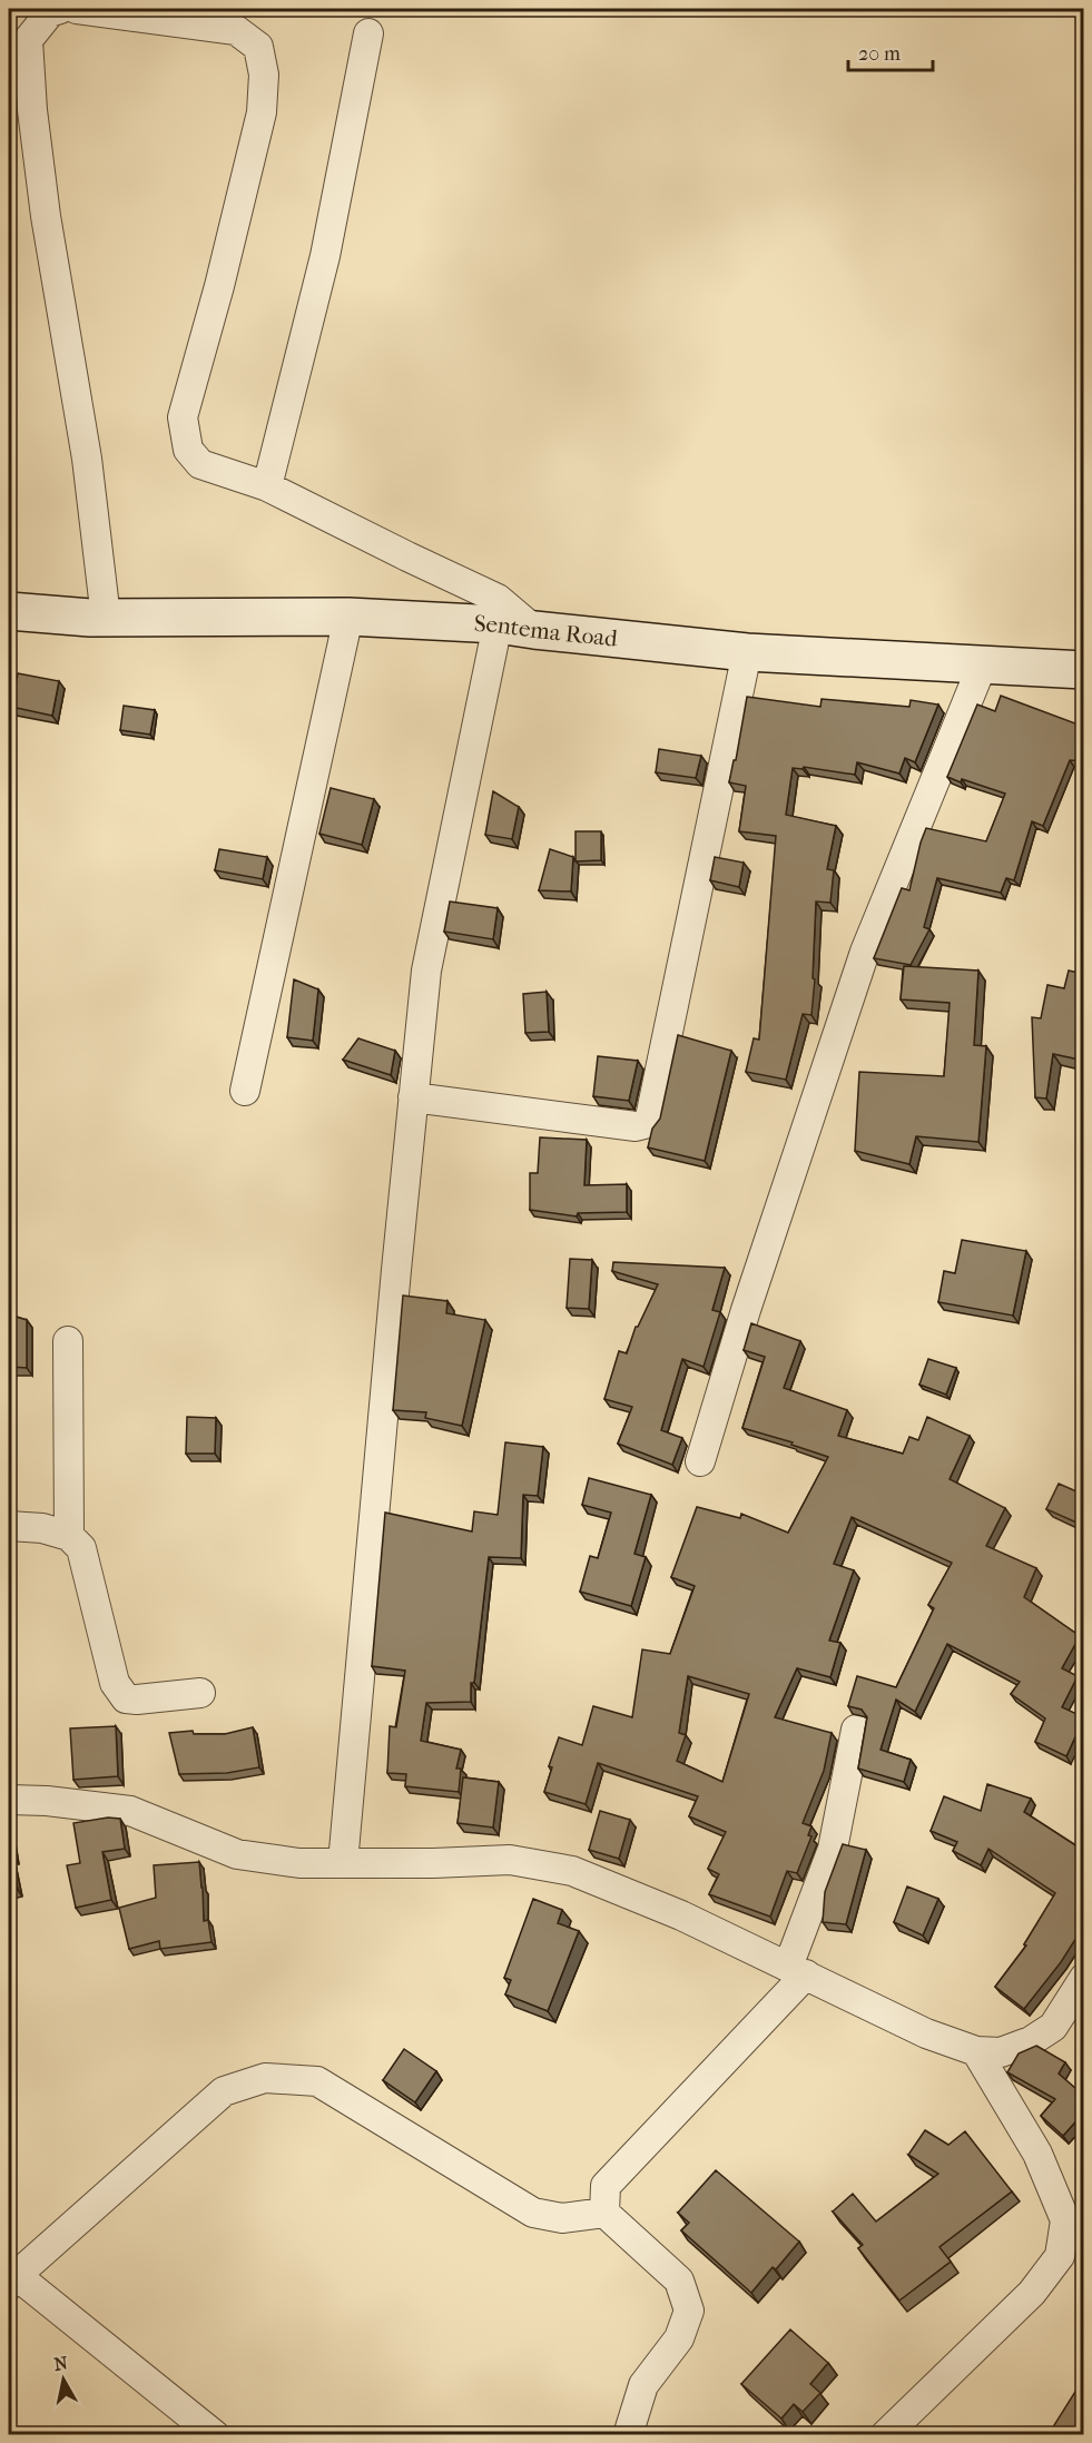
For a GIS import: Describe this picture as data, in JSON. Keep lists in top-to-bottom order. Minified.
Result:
{"streets":{"main road":["Sentema Road"]},"scale_bar":"20 m","north":"top"}
